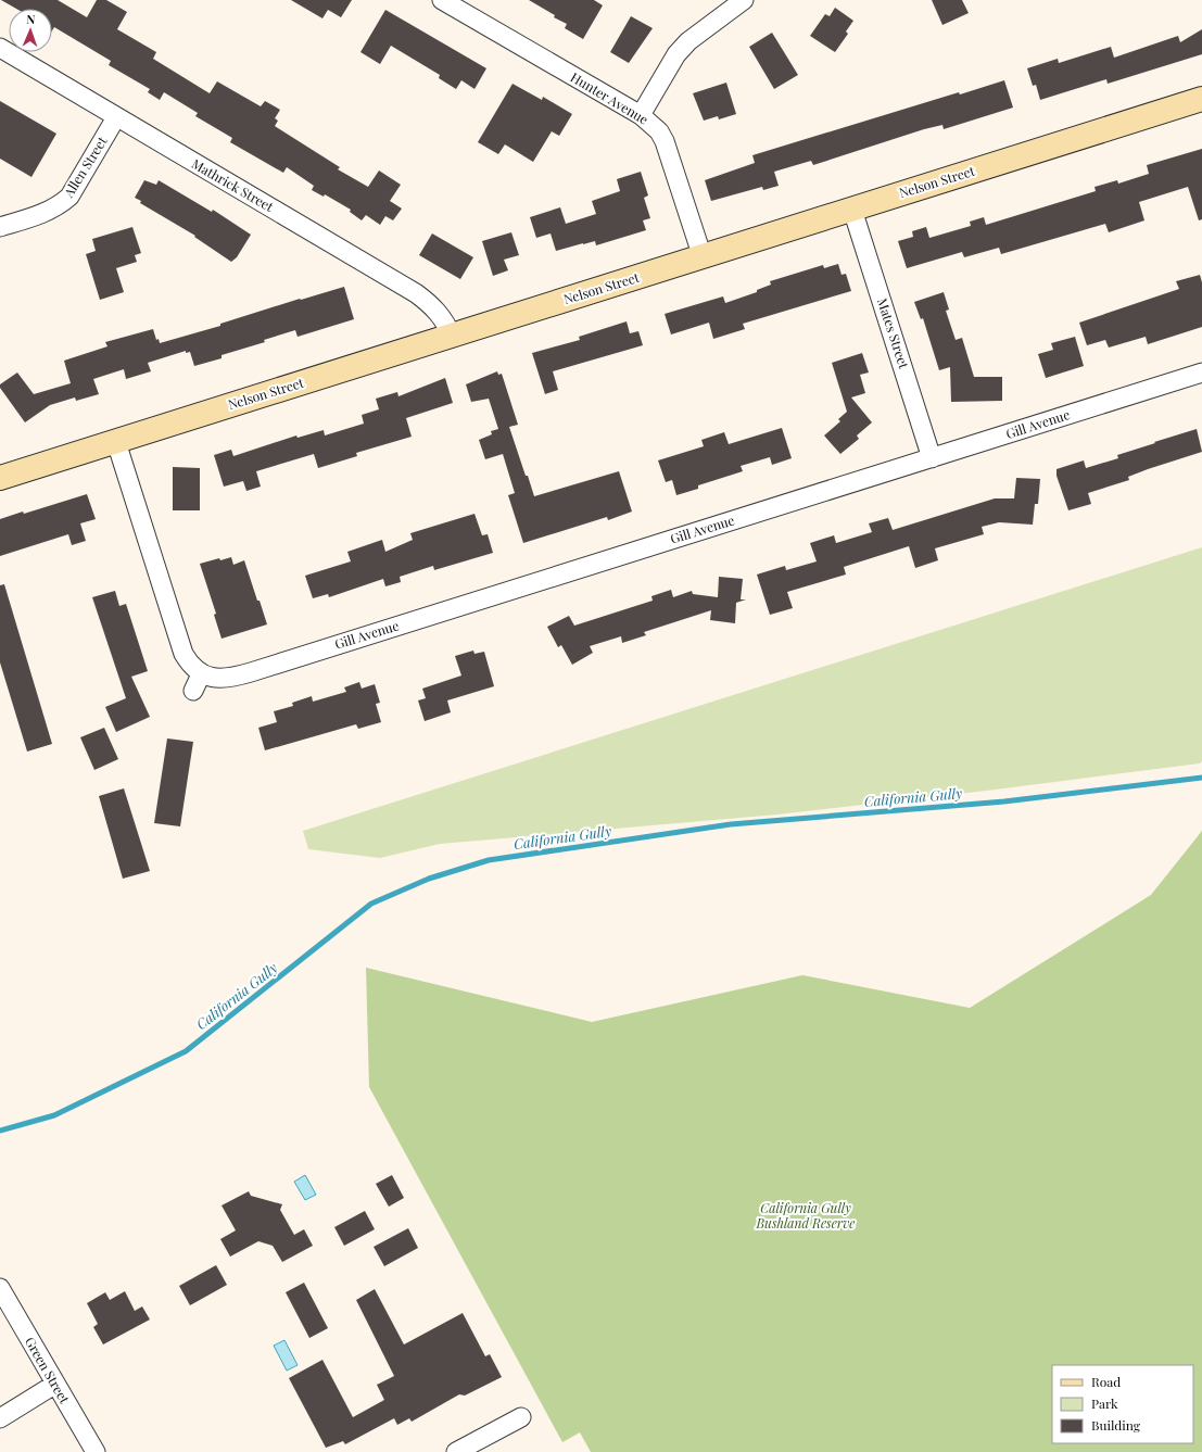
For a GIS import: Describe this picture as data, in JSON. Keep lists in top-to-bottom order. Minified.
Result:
{"streets":{"street":["Hunter Avenue","Allen Street","Nelson Street","Mathrick Street","Mates Street","Gill Avenue","Green Street"]},"crossings":[["Hunter Avenue","Nelson Street"],["Allen Street","Mathrick Street"],["Nelson Street","Mathrick Street"],["Nelson Street","Mates Street"],["Mates Street","Gill Avenue"]],"water":["California Gully"],"parks":["California Gully Bushland Reserve"],"legend":["Road","Park","Building"],"north":"top"}
